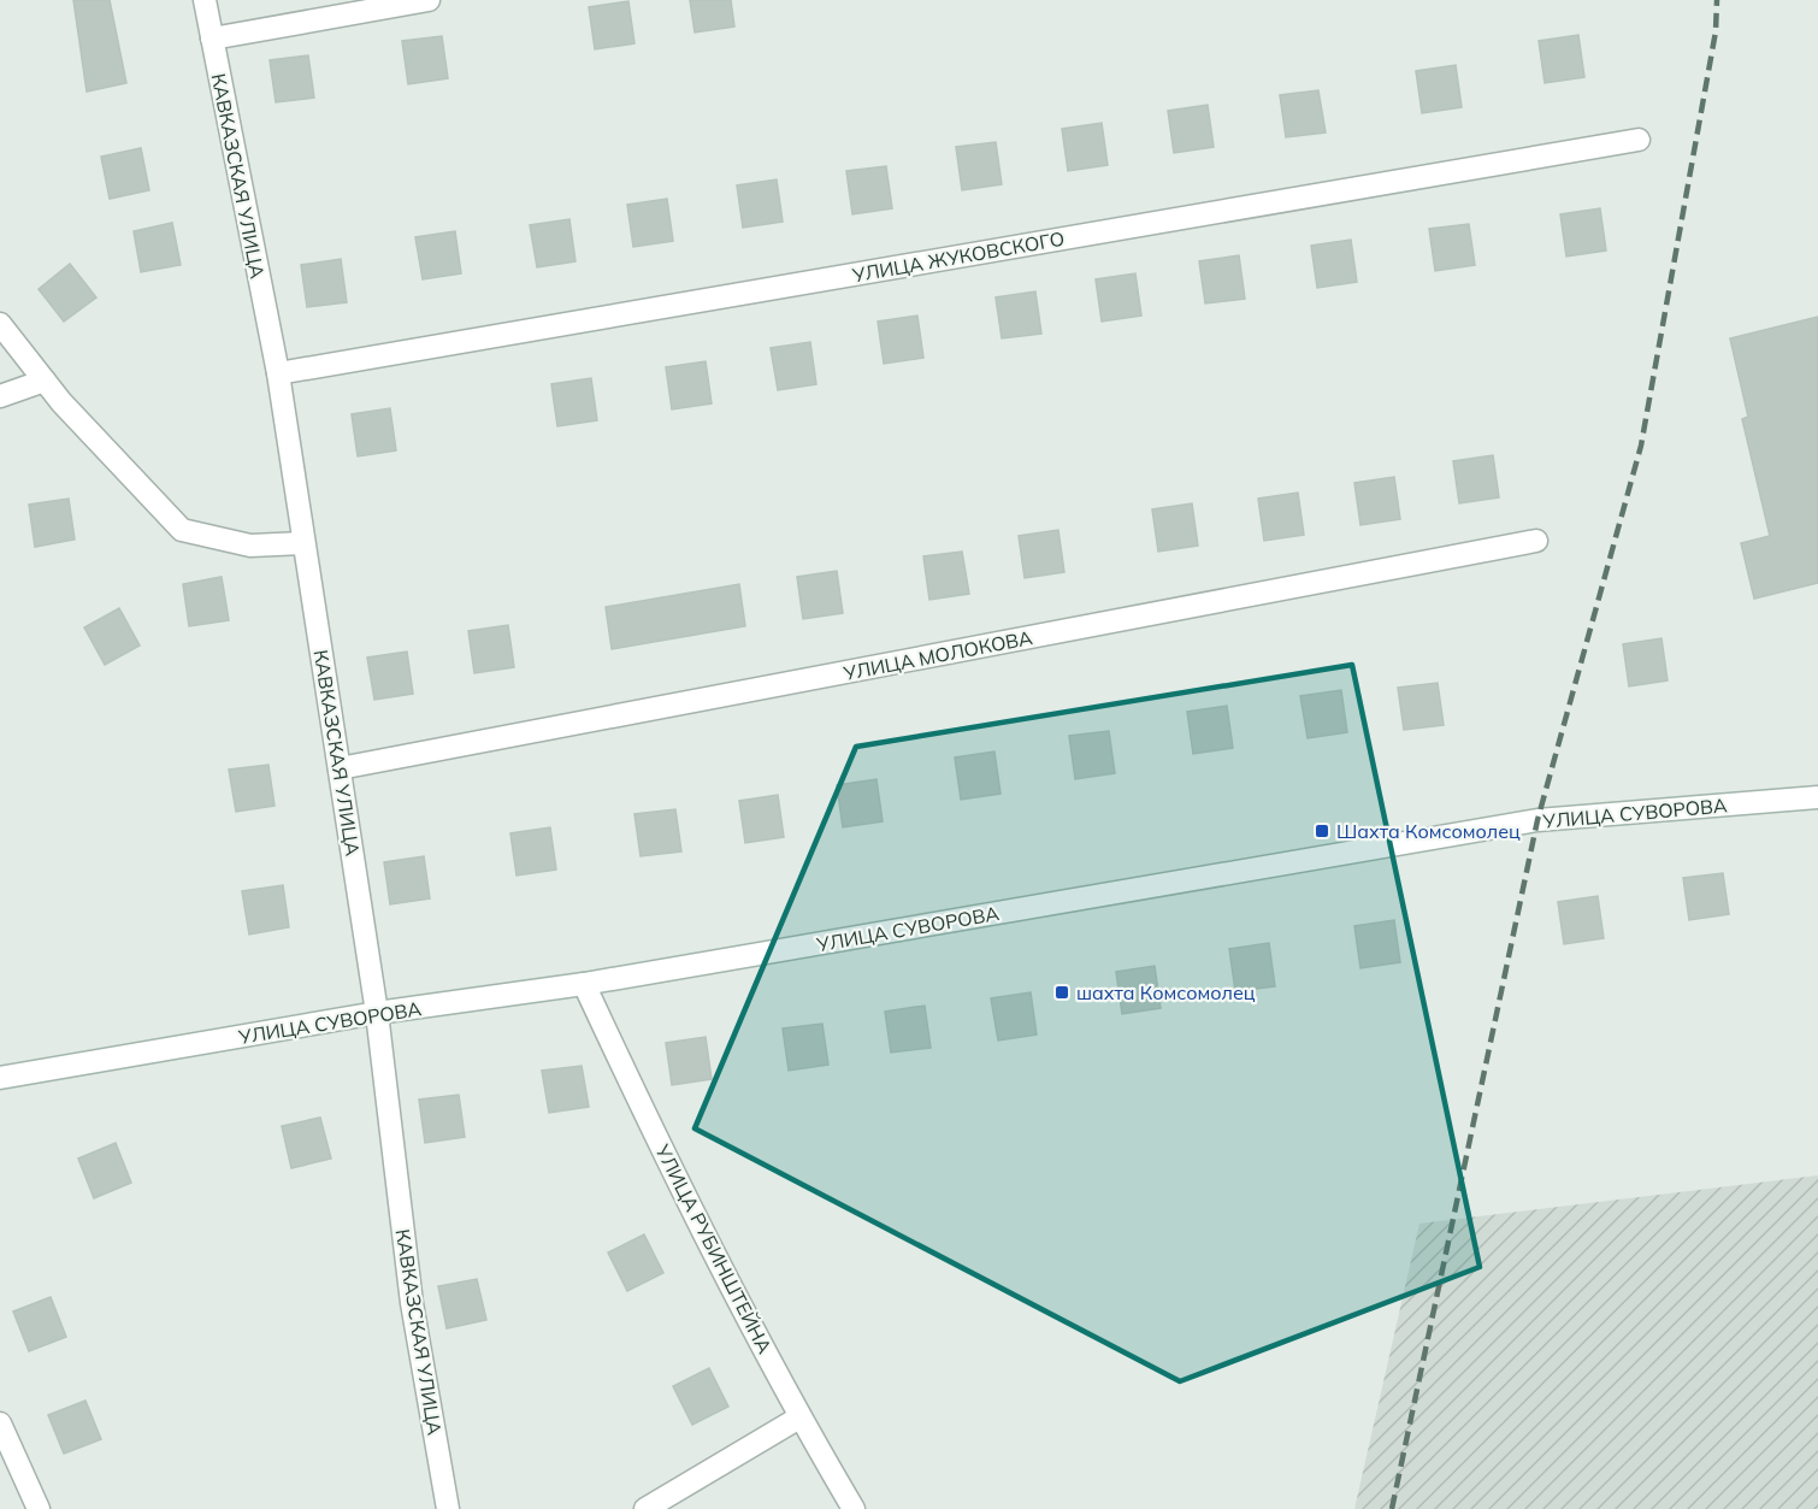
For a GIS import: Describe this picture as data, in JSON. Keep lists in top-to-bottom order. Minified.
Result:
{"streets":{"street":["КАВКАЗСКАЯ УЛИЦА","УЛИЦА ЖУКОВСКОГО","УЛИЦА МОЛОКОВА","УЛИЦА СУВОРОВА","УЛИЦА РУБИНШТЕЙНА"]},"crossings":[["КАВКАЗСКАЯ УЛИЦА","УЛИЦА ЖУКОВСКОГО"],["КАВКАЗСКАЯ УЛИЦА","УЛИЦА МОЛОКОВА"],["КАВКАЗСКАЯ УЛИЦА","УЛИЦА СУВОРОВА"],["УЛИЦА СУВОРОВА","УЛИЦА РУБИНШТЕЙНА"]],"places":{"transit":["Шахта Комсомолец","шахта Комсомолец"]}}
